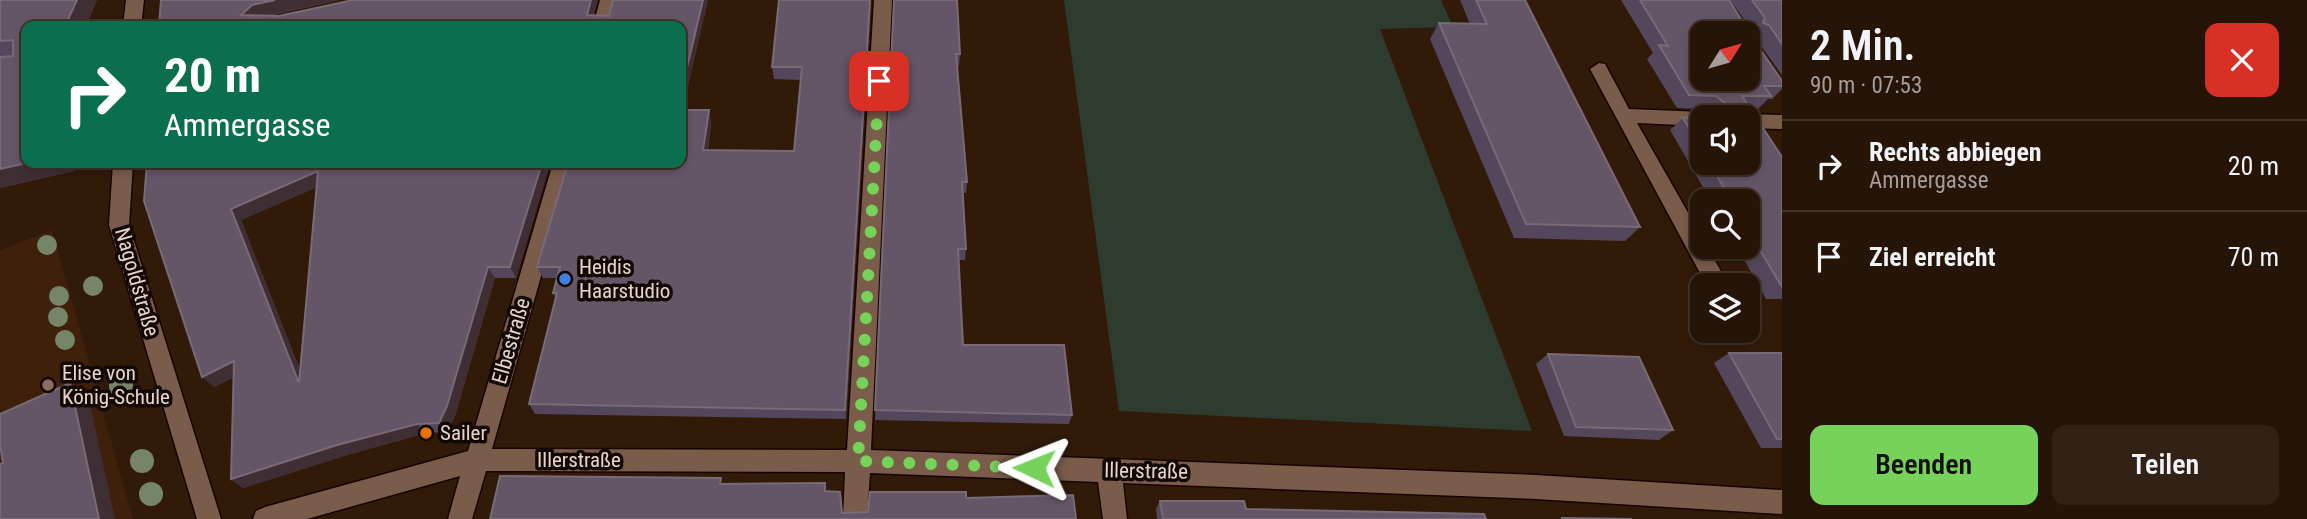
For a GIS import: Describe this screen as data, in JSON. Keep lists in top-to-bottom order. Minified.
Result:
{"streets":{"street":["Nagoldstraße","Elbestraße","Illerstraße"]},"crossings":[["Elbestraße","Illerstraße"]],"places":["Heidis Haarstudio","Elise von König-Schule","Sailer"],"north":"top right","page":{"heading":["2 Min.","90 m · 07:53"],"turn":["20 m","Ammergasse"],"list":[{"name":"Rechts abbiegen","note":"Ammergasse","value":"20 m"},{"name":"Ziel erreicht","value":"70 m"}],"buttons":["Beenden","Teilen"]}}
